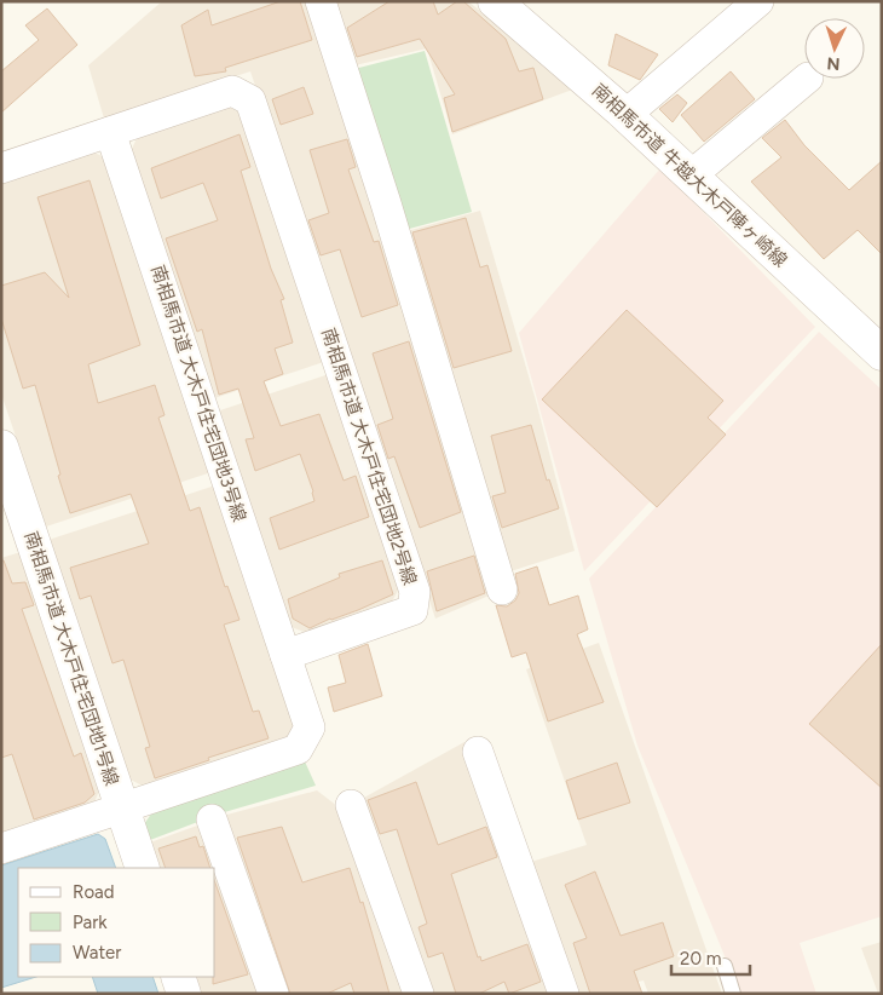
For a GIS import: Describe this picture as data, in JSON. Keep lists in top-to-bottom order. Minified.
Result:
{"streets":{"street":["南相馬市道 牛越大木戸陣ヶ崎線","南相馬市道 大木戸住宅団地3号線","南相馬市道 大木戸住宅団地2号線","南相馬市道 大木戸住宅団地1号線"]},"crossings":[["南相馬市道 大木戸住宅団地3号線","南相馬市道 大木戸住宅団地2号線"]],"legend":["Road","Park","Water"],"scale_bar":"20 m","north":"bottom"}
